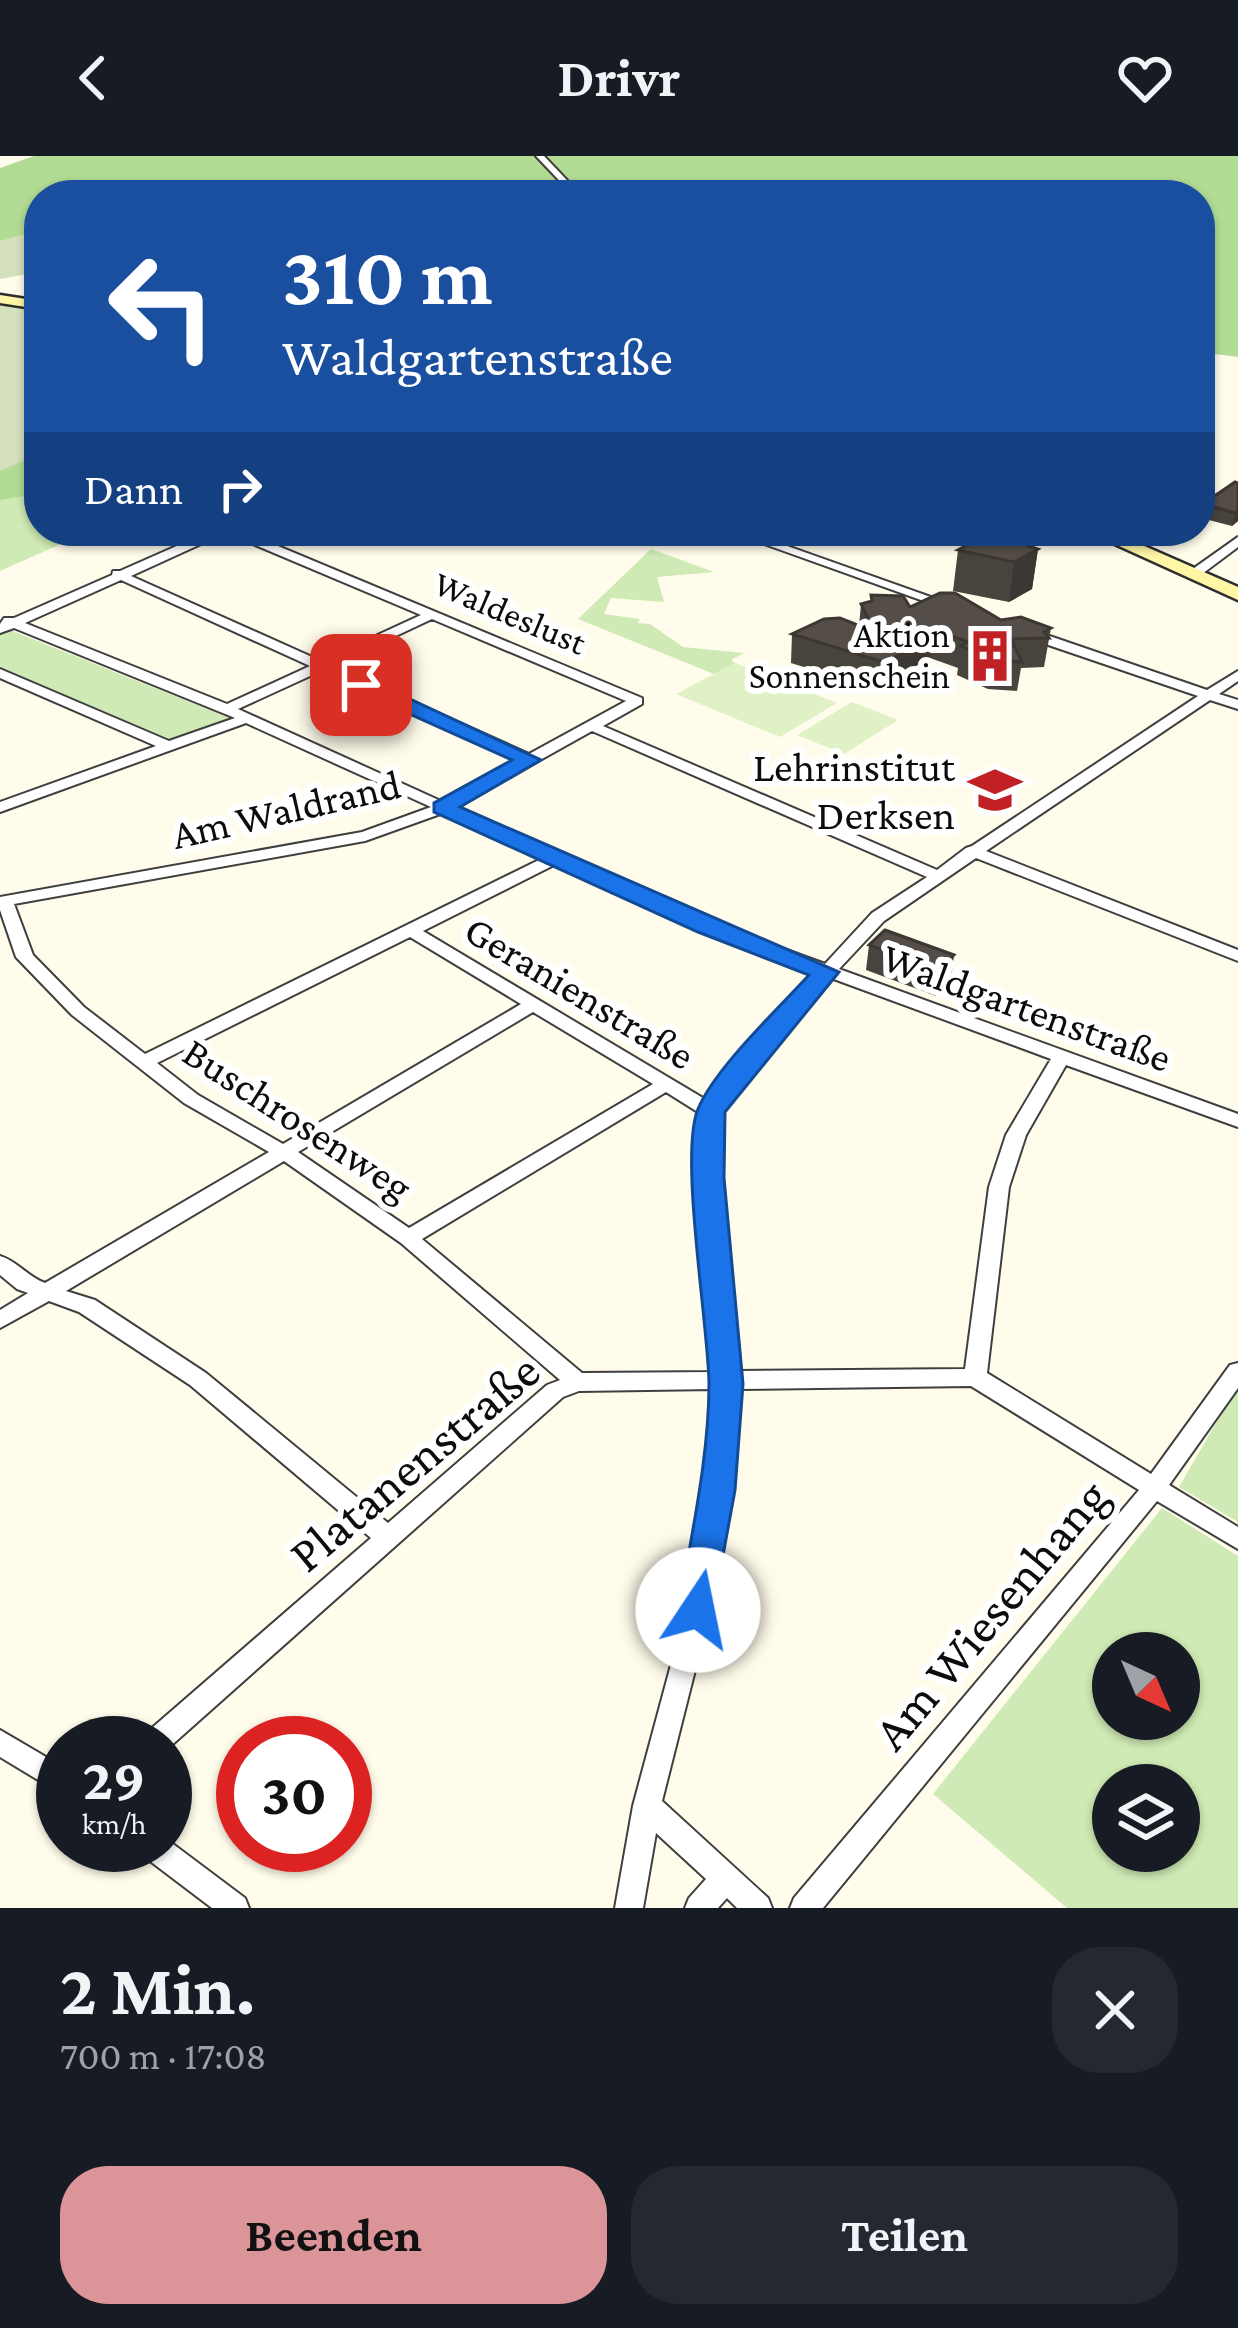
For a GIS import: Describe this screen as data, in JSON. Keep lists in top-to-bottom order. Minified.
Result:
{"streets":{"street":["Waldeslust","Am Waldrand","Geranienstraße","Waldgartenstraße","Buschrosenweg","Platanenstraße","Am Wiesenhang"]},"crossings":[["Waldeslust","Am Waldrand"],["Am Waldrand","Waldgartenstraße"],["Am Waldrand","Buschrosenweg"],["Buschrosenweg","Platanenstraße"]],"places":{"building":["Aktion Sonnenschein"],"school or university":["Lehrinstitut Derksen"]},"north":"bottom right","page":{"header":"Drivr","turn":["310 m","Waldgartenstraße"],"then":"Dann","speed":"29 km/h","limit":"30","heading":["2 Min.","700 m · 17:08"],"buttons":["Beenden","Teilen"]}}
